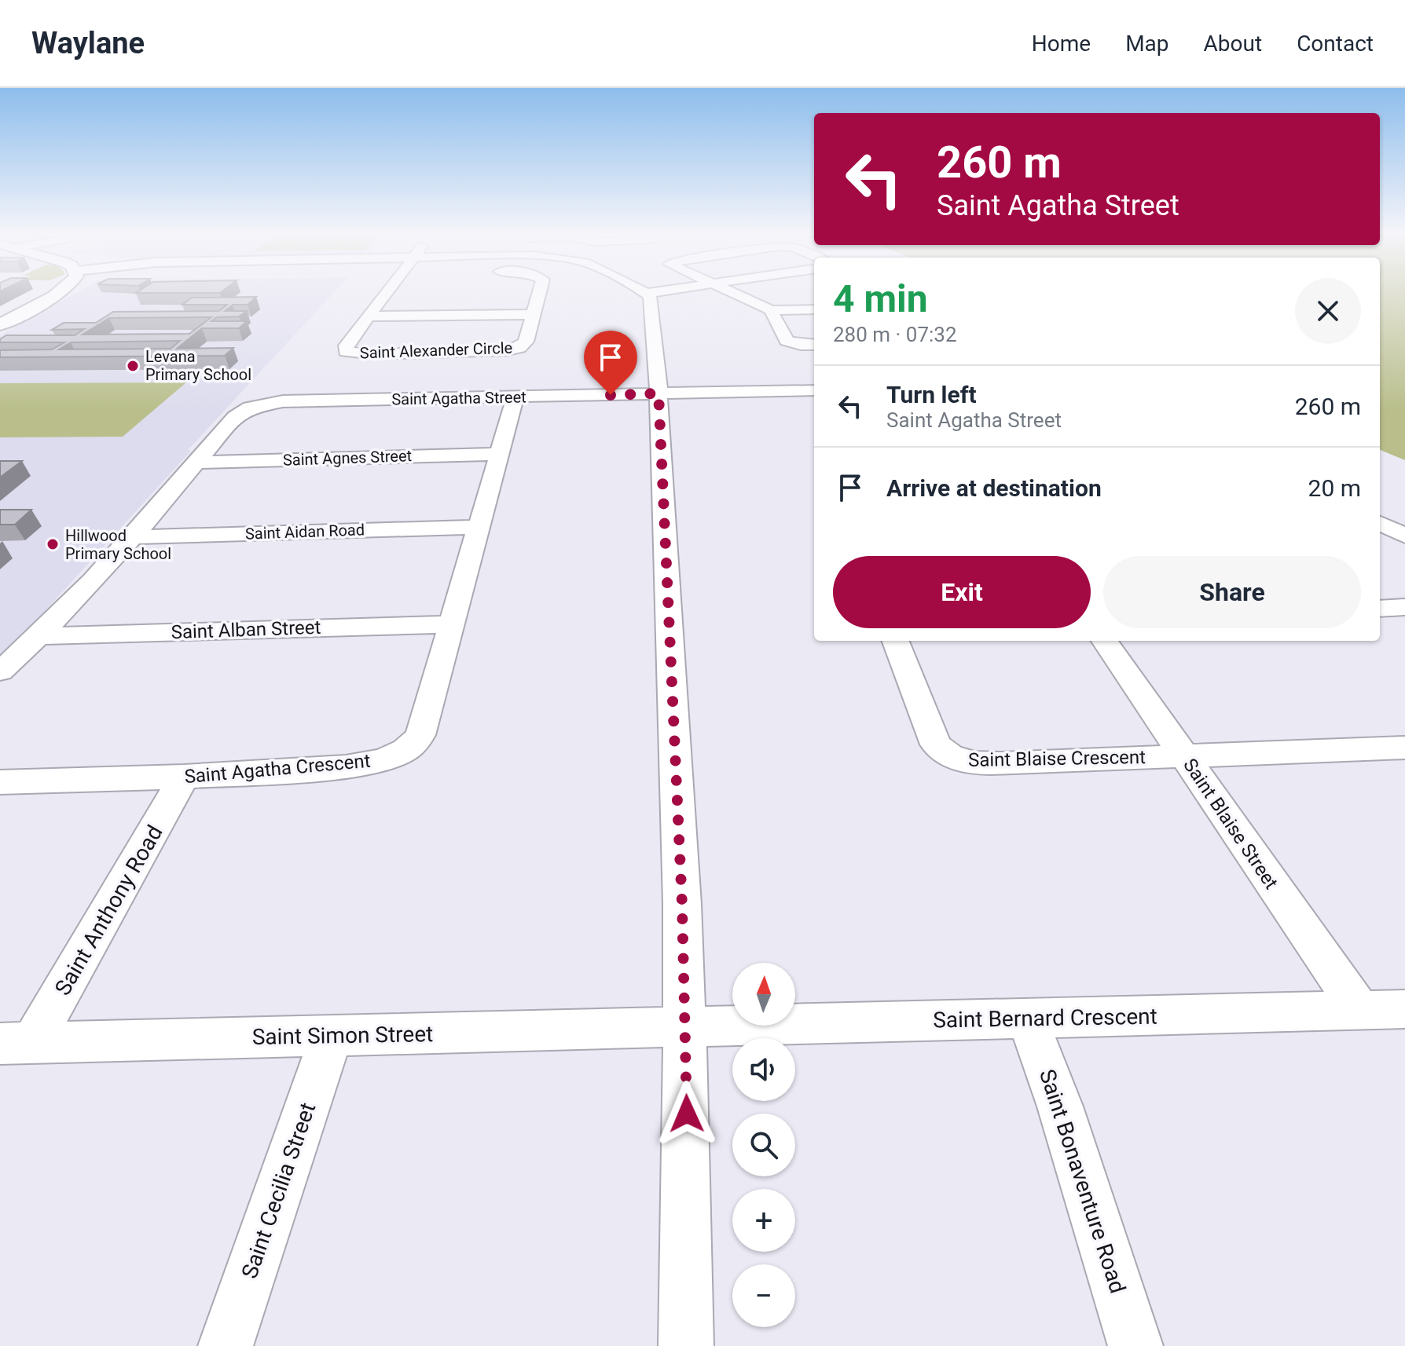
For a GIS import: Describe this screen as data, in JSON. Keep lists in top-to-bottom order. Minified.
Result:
{"streets":{"street":["Saint Alexander Circle","Saint Agatha Street","Saint Agnes Street","Saint Aidan Road","Saint Alban Street","Saint Blaise Crescent","Saint Agatha Crescent","Saint Blaise Street","Saint Anthony Road","Saint Bernard Crescent","Saint Simon Street","Saint Bonaventure Road","Saint Cecilia Street"]},"crossings":[["Saint Agatha Street","Saint Agnes Street"],["Saint Agatha Street","Saint Agatha Crescent"],["Saint Agnes Street","Saint Agatha Crescent"],["Saint Aidan Road","Saint Agatha Crescent"],["Saint Alban Street","Saint Agatha Crescent"],["Saint Blaise Crescent","Saint Blaise Street"],["Saint Agatha Crescent","Saint Anthony Road"],["Saint Blaise Street","Saint Bernard Crescent"],["Saint Anthony Road","Saint Simon Street"],["Saint Bernard Crescent","Saint Simon Street"],["Saint Bernard Crescent","Saint Bonaventure Road"],["Saint Simon Street","Saint Cecilia Street"]],"places":["Levana Primary School","Hillwood Primary School"],"north":"top","page":{"header":"Waylane","nav":["Home","Map","About","Contact"],"turn":["260 m","Saint Agatha Street"],"heading":["4 min","280 m · 07:32"],"list":[{"name":"Turn left","note":"Saint Agatha Street","value":"260 m"},{"name":"Arrive at destination","value":"20 m"}],"buttons":["Exit","Share"],"map_buttons":["+","−"]}}
